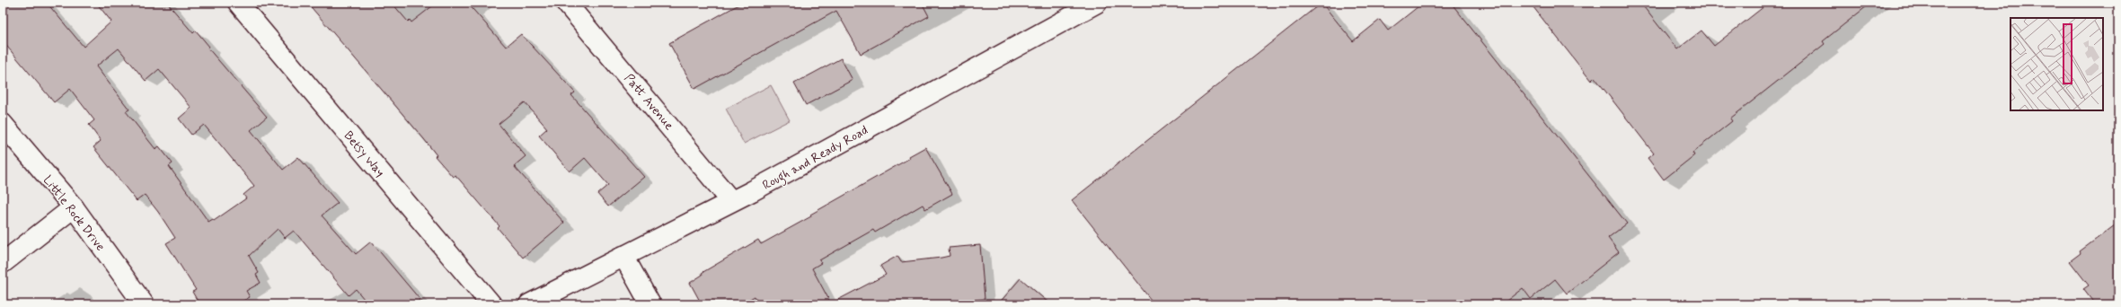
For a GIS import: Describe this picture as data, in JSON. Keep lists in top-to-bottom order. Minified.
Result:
{"streets":{"street":["Patt Avenue","Betsy Way","Rough and Ready Road","Little Rock Drive"]},"crossings":[["Patt Avenue","Rough and Ready Road"]]}
